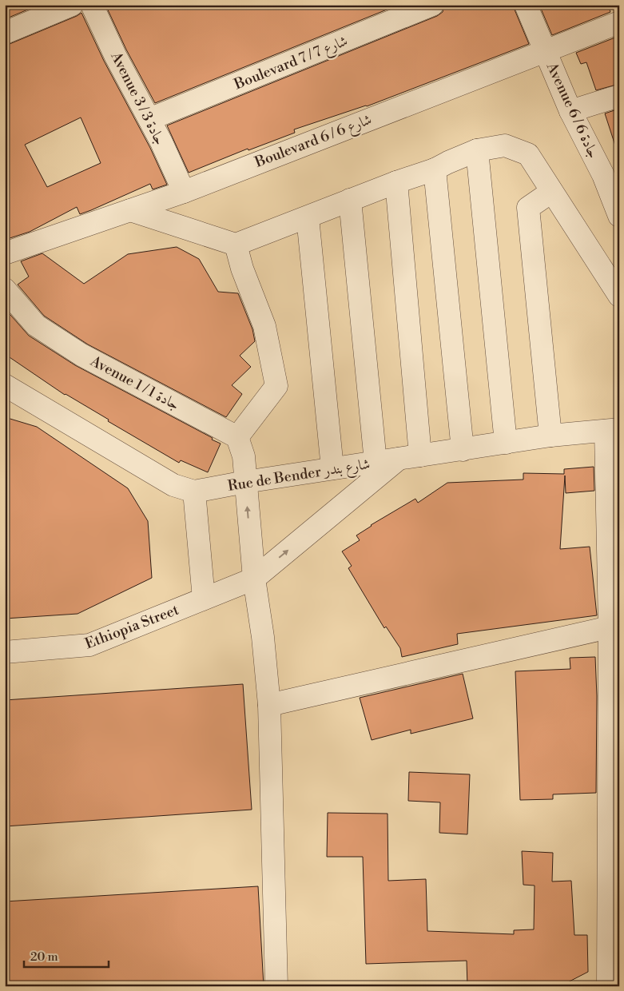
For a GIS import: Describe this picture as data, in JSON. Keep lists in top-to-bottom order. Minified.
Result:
{"streets":{"street":["Boulevard 7 / شارع 7","Avenue 3 / جادة 3","Avenue 6 / جادة 6","Boulevard 6 / شارع 6","Avenue 1 / جادة 1","Rue de Bender شارع بندر","Ethiopia Street"]},"crossings":[["Boulevard 7 / شارع 7","Avenue 3 / جادة 3"],["Avenue 3 / جادة 3","Boulevard 6 / شارع 6"],["Avenue 6 / جادة 6","Boulevard 6 / شارع 6"],["Rue de Bender شارع بندر","Ethiopia Street"]],"one_way":["Ethiopia Street"],"scale_bar":"20 m"}
